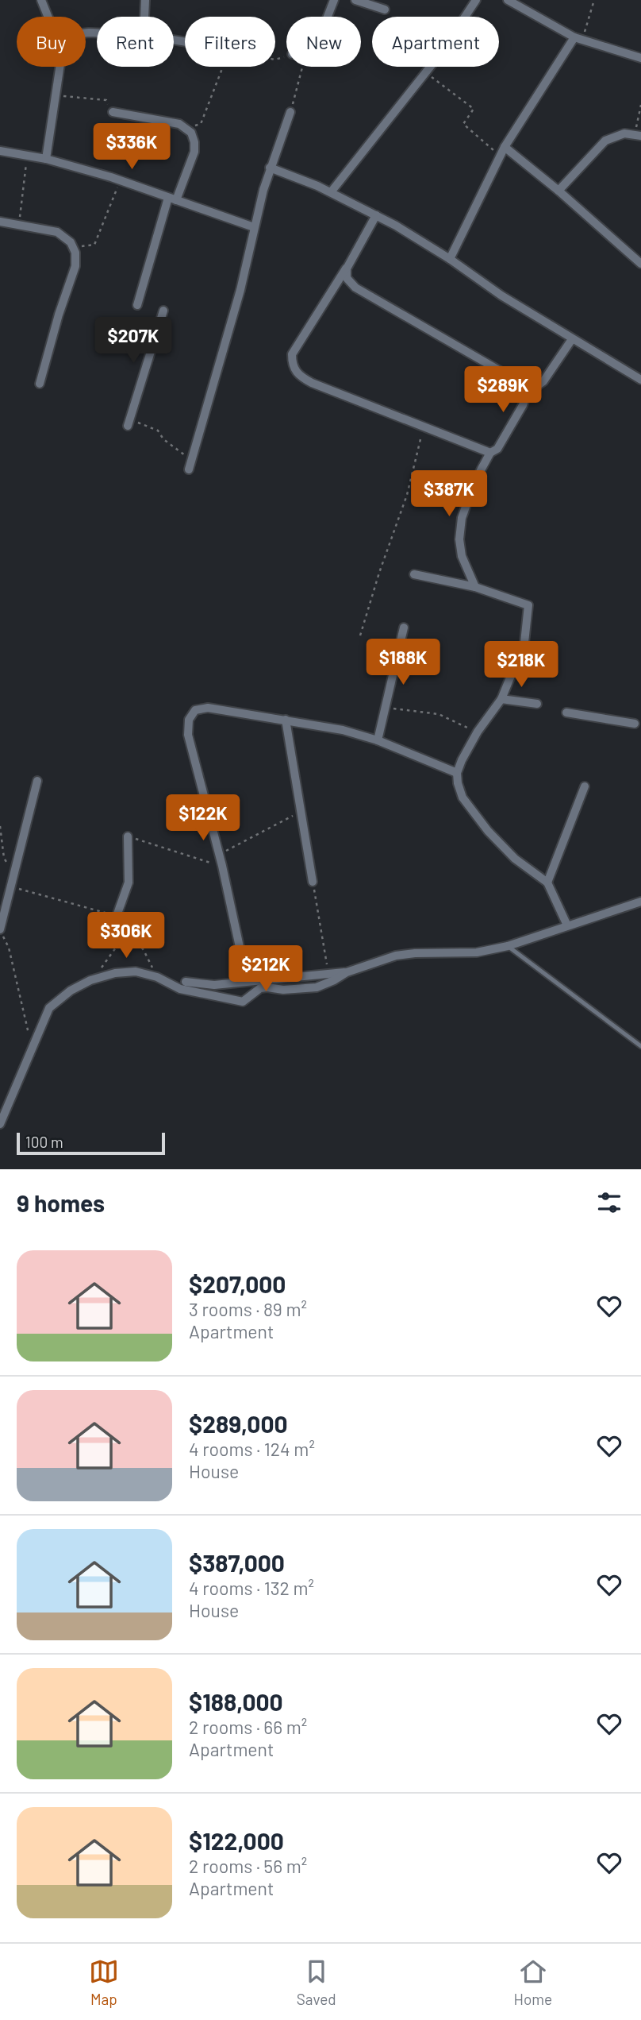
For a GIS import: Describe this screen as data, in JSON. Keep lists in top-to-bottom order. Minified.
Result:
{"scale_bar":"100 m","page":{"chip":["Buy","Rent","Filters","New","Apartment"],"price":["$336K","$207K","$289K","$387K","$188K","$218K","$122K","$306K","$212K"],"scale":"100 m","heading":"9 homes","list":[{"name":"$207,000","note":"3 rooms · 89 m² · Apartment"},{"name":"$289,000","note":"4 rooms · 124 m² · House"},{"name":"$387,000","note":"4 rooms · 132 m² · House"},{"name":"$188,000","note":"2 rooms · 66 m² · Apartment"},{"name":"$122,000","note":"2 rooms · 56 m² · Apartment"}],"tabs":["Map","Saved","Home"]}}
